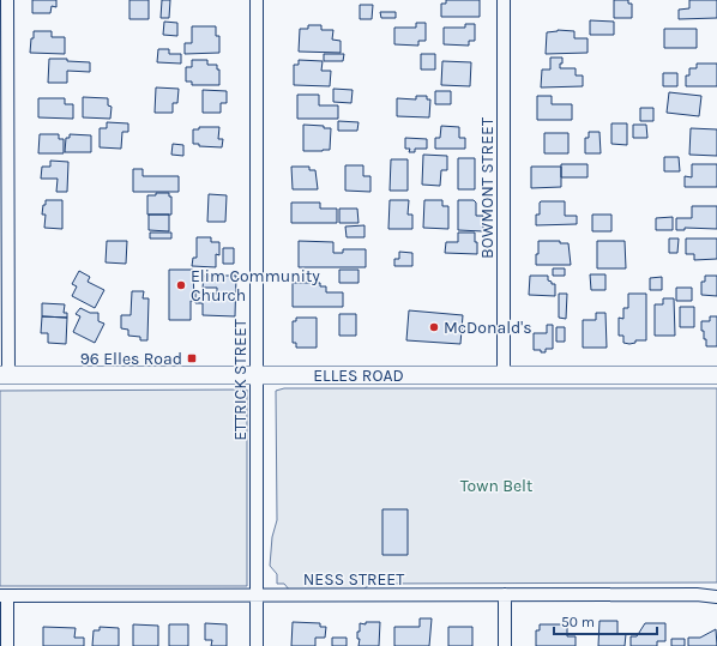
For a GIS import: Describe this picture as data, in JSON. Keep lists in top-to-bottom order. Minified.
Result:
{"streets":{"main road":["ELLES ROAD"],"street":["BOWMONT STREET","ETTRICK STREET","NESS STREET"]},"crossings":[["BOWMONT STREET","ELLES ROAD"],["ELLES ROAD","ETTRICK STREET"],["ETTRICK STREET","NESS STREET"]],"parks":["Town Belt"],"places":{"other":["Elim Community Church","McDonald's"],"transit":["96 Elles Road"]},"scale_bar":"50 m"}
